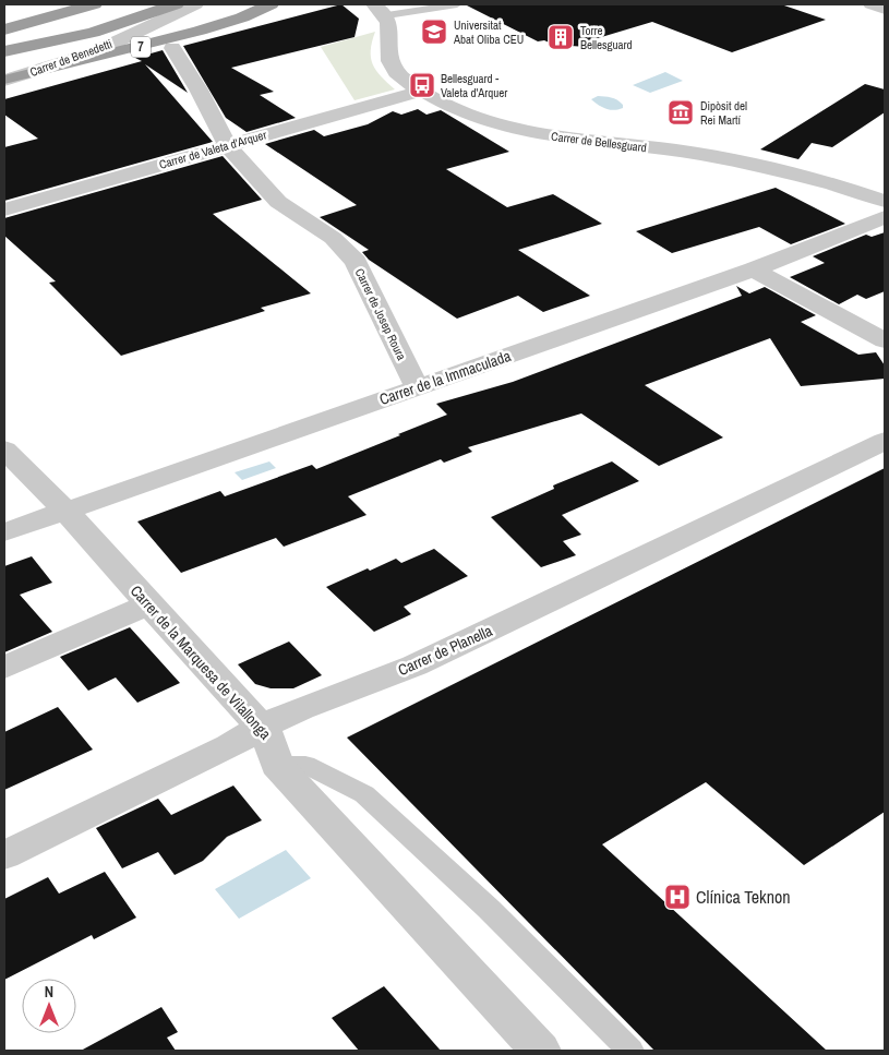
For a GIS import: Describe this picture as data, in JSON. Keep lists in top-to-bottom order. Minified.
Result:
{"streets":{"highway":["7"],"street":["Carrer de Benedetti","Carrer de Bellesguard","Carrer de Valeta d'Arquer","Carrer de Josep Roura","Carrer de la Immaculada","Carrer de Planella","Carrer de la Marquesa de Vilallonga"]},"crossings":[["7","Carrer de Benedetti"],["Carrer de Bellesguard","Carrer de Valeta d'Arquer"],["Carrer de Valeta d'Arquer","Carrer de Josep Roura"],["Carrer de Josep Roura","Carrer de la Immaculada"],["Carrer de la Immaculada","Carrer de la Marquesa de Vilallonga"],["Carrer de Planella","Carrer de la Marquesa de Vilallonga"]],"places":{"school or university":["Universitat Abat Oliba CEU"],"building":["Torre Bellesguard"],"bus stop":["Bellesguard - Valeta d'Arquer"],"museum":["Dipòsit del Rei Martí"],"hospital":["Clínica Teknon"]},"north":"top"}
